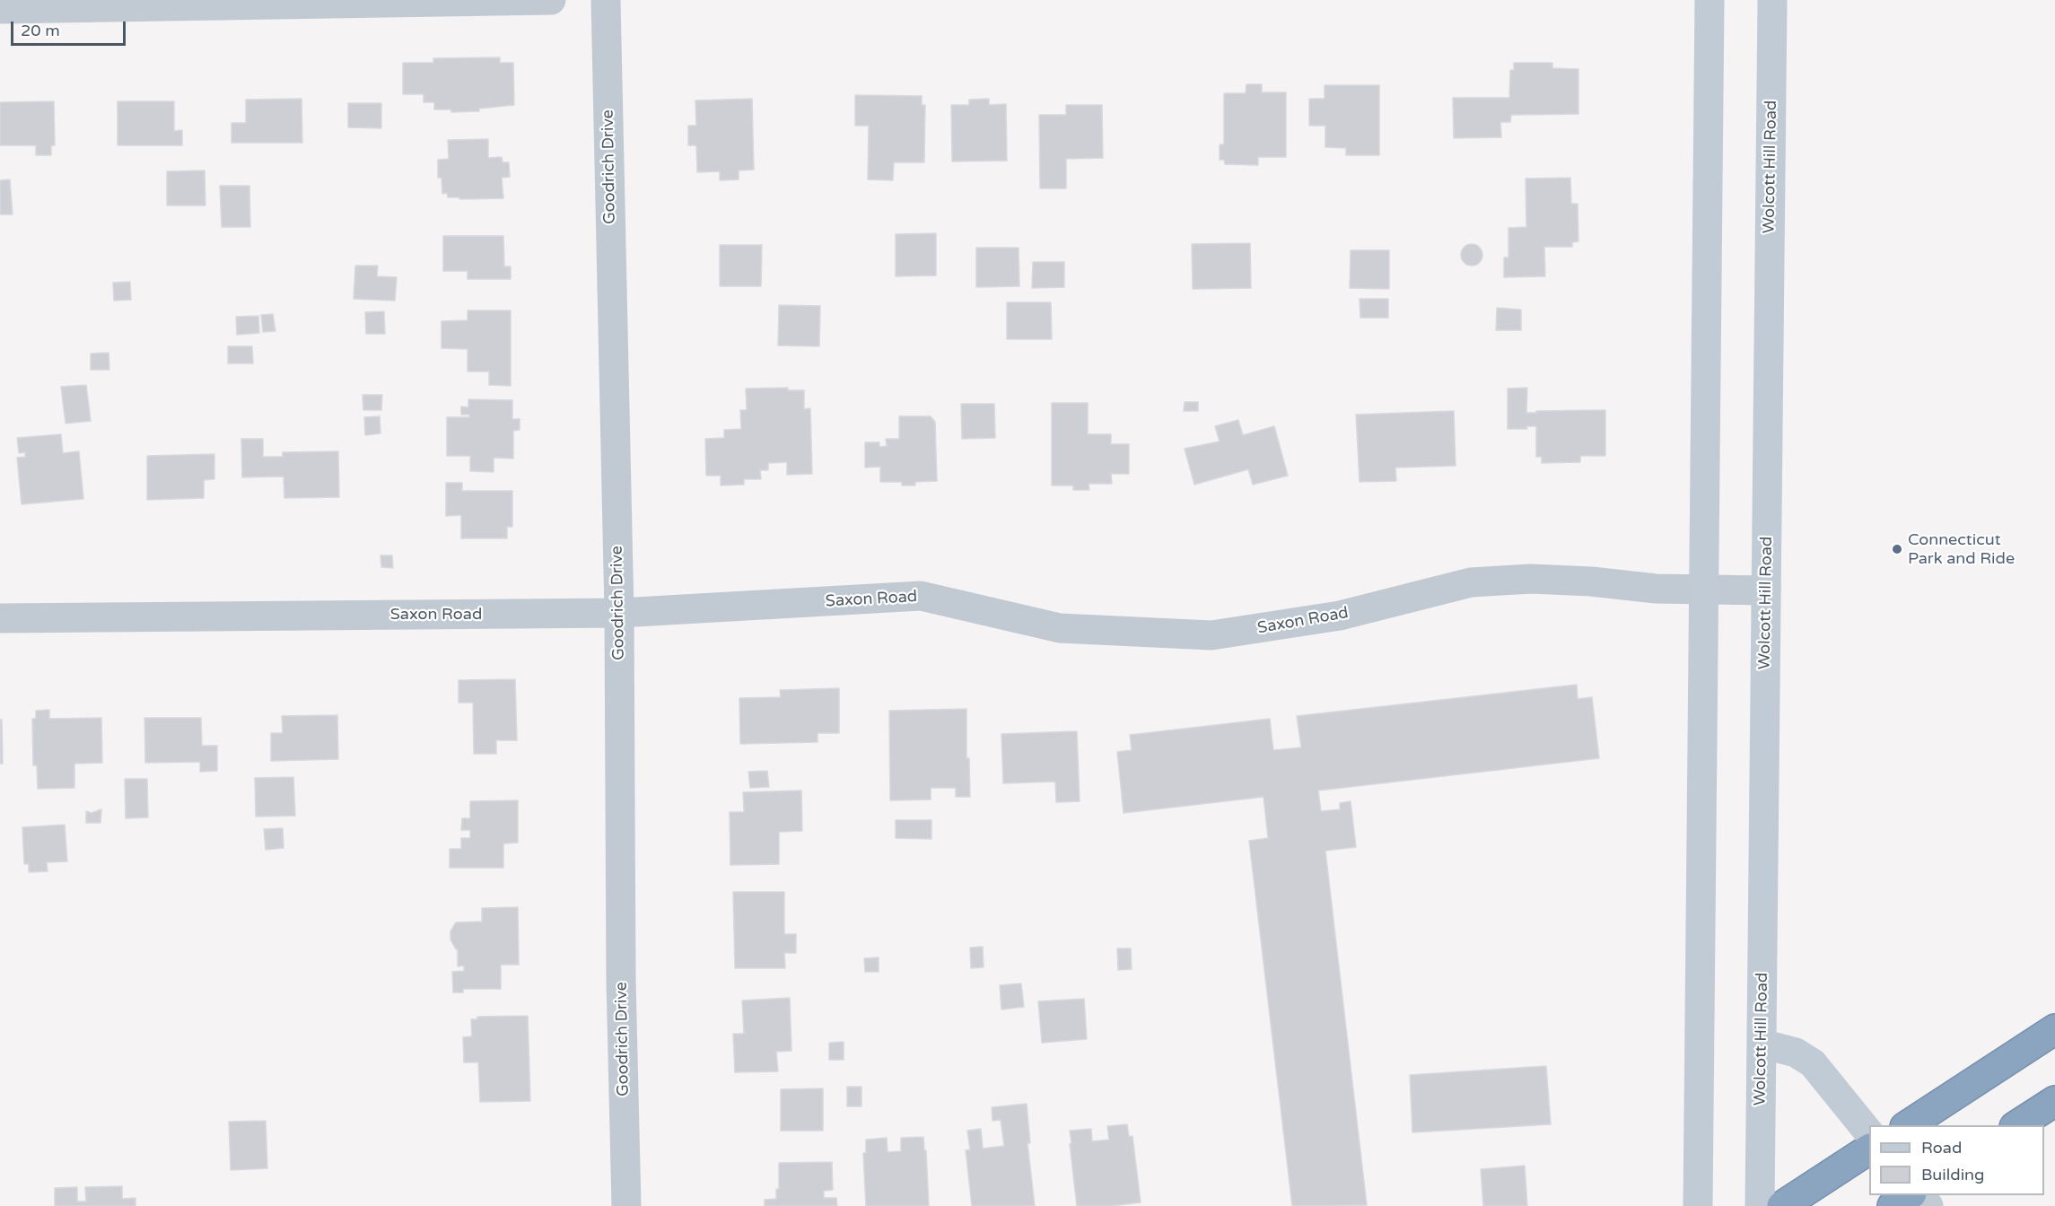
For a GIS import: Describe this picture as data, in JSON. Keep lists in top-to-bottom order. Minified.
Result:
{"streets":{"main road":["Wolcott Hill Road"],"street":["Goodrich Drive","Saxon Road"]},"crossings":[["Goodrich Drive","Saxon Road"],["Wolcott Hill Road","Saxon Road"]],"places":["Connecticut Park and Ride"],"legend":["Road","Building"],"scale_bar":"20 m"}
